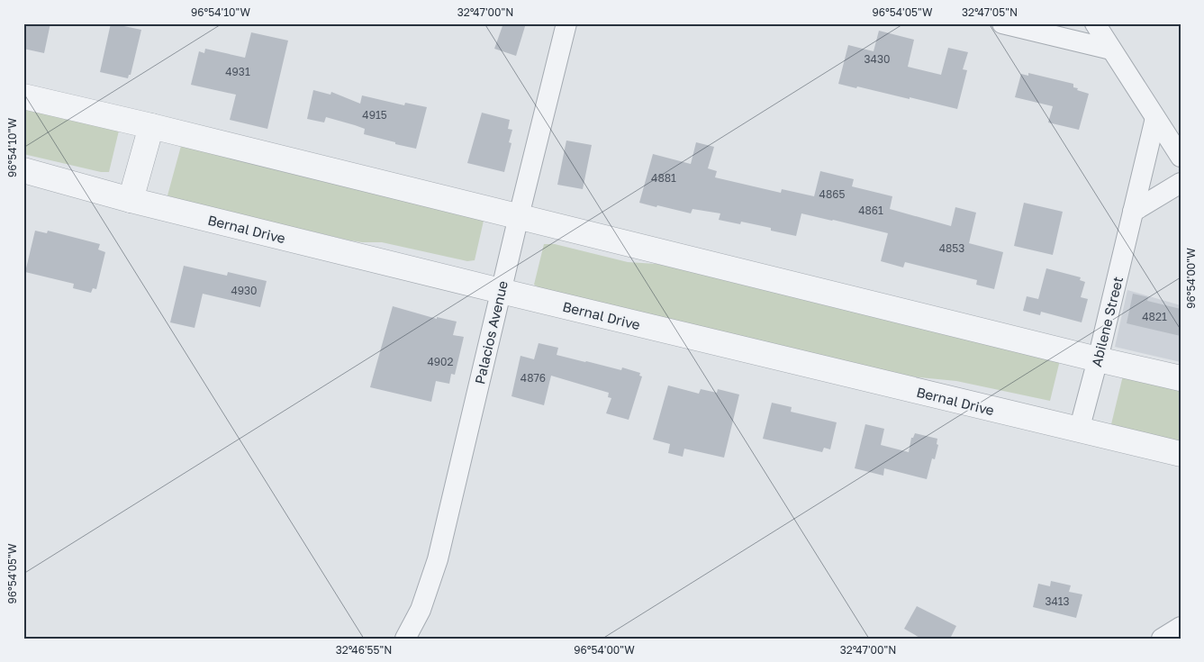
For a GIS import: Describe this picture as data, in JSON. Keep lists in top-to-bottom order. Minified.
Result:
{"streets":{"street":["Bernal Drive","Abilene Street","Palacios Avenue"]},"crossings":[["Bernal Drive","Abilene Street"],["Bernal Drive","Palacios Avenue"]],"house_numbers":["3430","4931","4915","4881","4865","4861","4853","4930","4821","4902","4876","3413"],"coordinates":["96°54'10\"W","32°47'00\"N","96°54'05\"W","32°47'05\"N","96°54'00\"W","32°46'55\"N"]}
